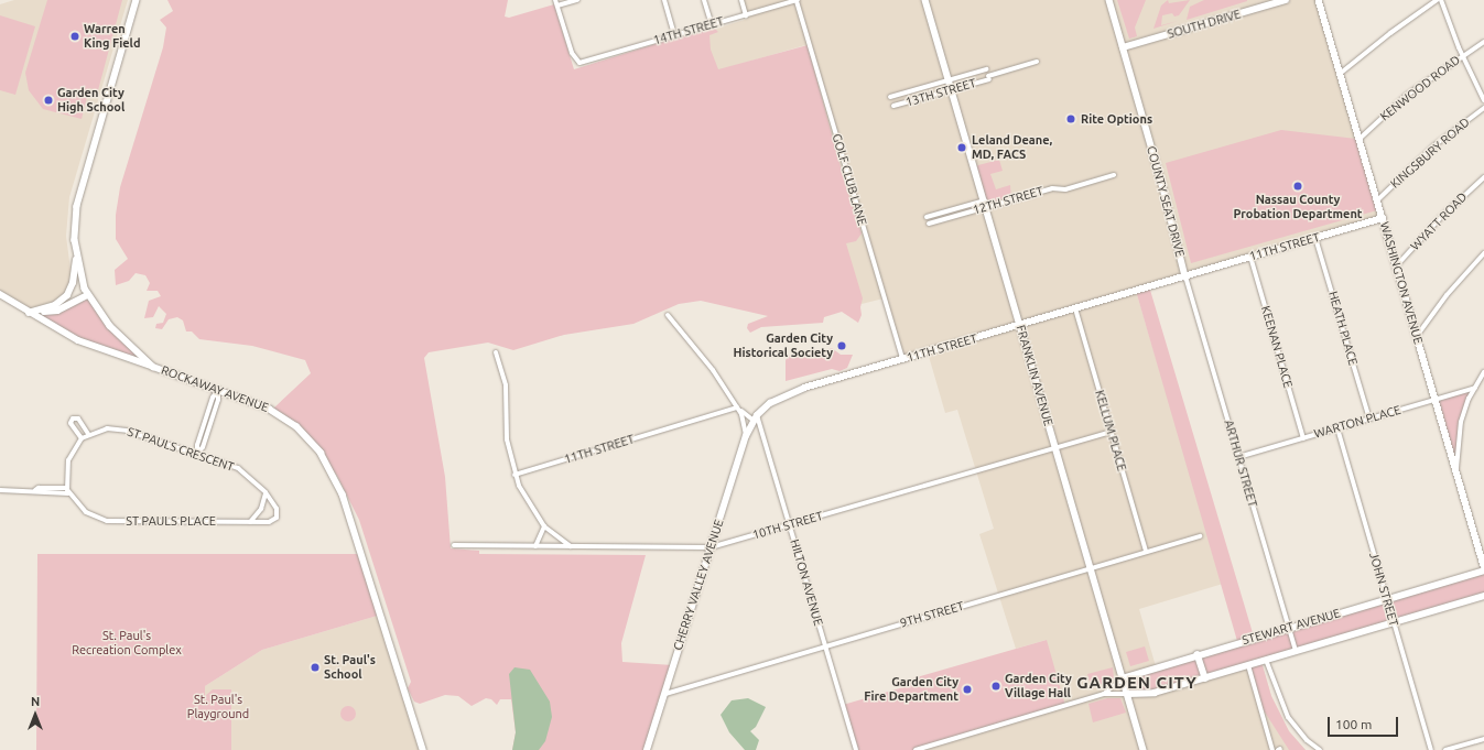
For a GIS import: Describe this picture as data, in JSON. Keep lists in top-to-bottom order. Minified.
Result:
{"streets":{"main road":["SOUTH DRIVE","COUNTY SEAT DRIVE","11TH STREET","WASHINGTON AVENUE","FRANKLIN AVENUE","ROCKAWAY AVENUE","CHERRY VALLEY AVENUE","STEWART AVENUE"],"street":["14TH STREET","KENWOOD ROAD","13TH STREET","KINGSBURY ROAD","GOLF CLUB LANE","12TH STREET","WYATT ROAD","HEATH PLACE","KEENAN PLACE","WARTON PLACE","KELLUM PLACE","ST PAULS CRESCENT","ARTHUR STREET","ST PAULS PLACE","10TH STREET","HILTON AVENUE","JOHN STREET","9TH STREET"]},"crossings":[["SOUTH DRIVE","COUNTY SEAT DRIVE"],["14TH STREET","GOLF CLUB LANE"],["KENWOOD ROAD","WASHINGTON AVENUE"],["13TH STREET","FRANKLIN AVENUE"],["KINGSBURY ROAD","WASHINGTON AVENUE"],["GOLF CLUB LANE","11TH STREET"],["12TH STREET","FRANKLIN AVENUE"],["COUNTY SEAT DRIVE","11TH STREET"],["COUNTY SEAT DRIVE","ARTHUR STREET"],["WYATT ROAD","WASHINGTON AVENUE"],["11TH STREET","WASHINGTON AVENUE"],["11TH STREET","HEATH PLACE"],["11TH STREET","KEENAN PLACE"],["11TH STREET","FRANKLIN AVENUE"],["11TH STREET","KELLUM PLACE"],["11TH STREET","ARTHUR STREET"],["11TH STREET","HILTON AVENUE"],["11TH STREET","CHERRY VALLEY AVENUE"],["WASHINGTON AVENUE","WARTON PLACE"],["HEATH PLACE","WARTON PLACE"],["KEENAN PLACE","WARTON PLACE"],["FRANKLIN AVENUE","10TH STREET"],["FRANKLIN AVENUE","9TH STREET"],["FRANKLIN AVENUE","STEWART AVENUE"],["WARTON PLACE","ARTHUR STREET"],["WARTON PLACE","JOHN STREET"],["KELLUM PLACE","10TH STREET"],["KELLUM PLACE","9TH STREET"],["ST PAULS CRESCENT","ST PAULS PLACE"],["ARTHUR STREET","STEWART AVENUE"],["10TH STREET","HILTON AVENUE"],["10TH STREET","CHERRY VALLEY AVENUE"],["HILTON AVENUE","CHERRY VALLEY AVENUE"],["HILTON AVENUE","9TH STREET"],["CHERRY VALLEY AVENUE","9TH STREET"],["JOHN STREET","STEWART AVENUE"]],"districts":["GARDEN CITY"],"parks":["St. Paul's Recreation Complex","St. Paul's Playground"],"places":["Warren King Field","Garden City High School","Rite Options","Leland Deane, MD, FACS","Nassau County Probation Department","Garden City Historical Society","St. Paul's School","Garden City Village Hall","Garden City Fire Department"],"scale_bar":"100 m","north":"top"}
